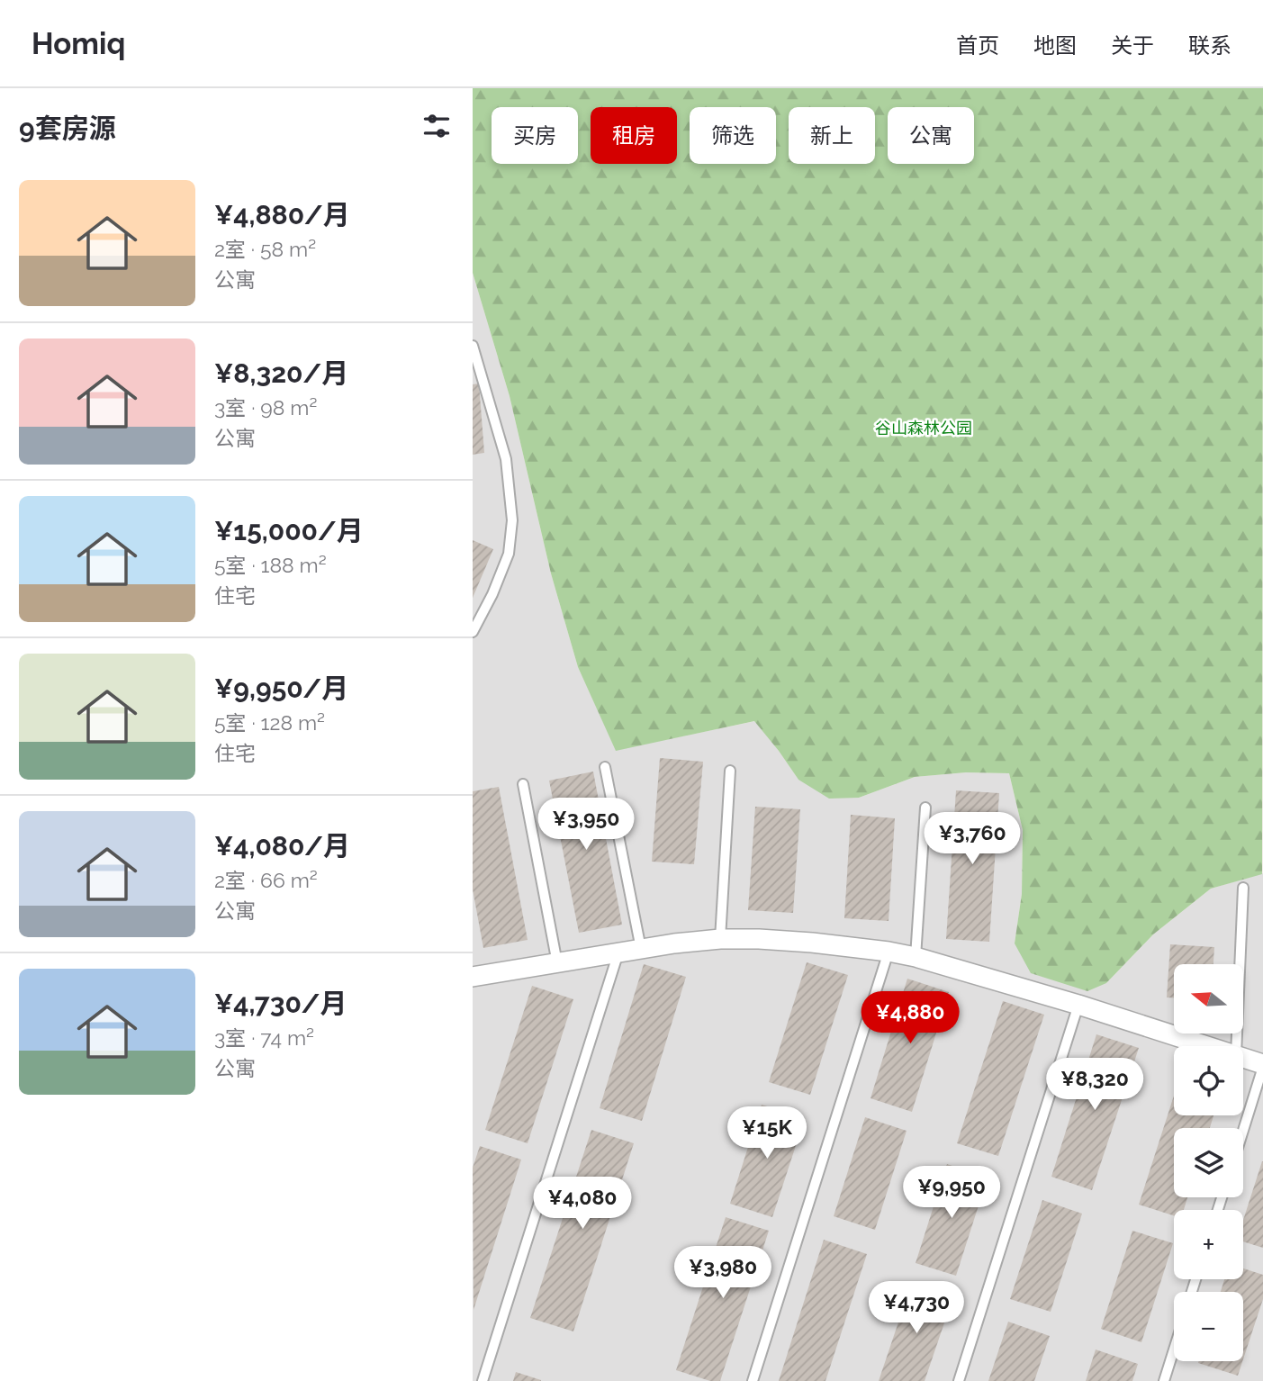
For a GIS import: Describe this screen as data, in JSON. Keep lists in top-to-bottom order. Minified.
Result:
{"parks":["谷山森林公园"],"north":"left","page":{"header":"Homiq","nav":["首页","地图","关于","联系"],"heading":"9套房源","chip":["买房","租房","筛选","新上","公寓"],"list":[{"name":"¥4,880/月","note":"2室 · 58 m² · 公寓"},{"name":"¥8,320/月","note":"3室 · 98 m² · 公寓"},{"name":"¥15,000/月","note":"5室 · 188 m² · 住宅"},{"name":"¥9,950/月","note":"5室 · 128 m² · 住宅"},{"name":"¥4,080/月","note":"2室 · 66 m² · 公寓"},{"name":"¥4,730/月","note":"3室 · 74 m² · 公寓"}],"price":["¥3,950","¥3,760","¥4,880","¥8,320","¥15K","¥9,950","¥4,080","¥3,980","¥4,730"],"map_buttons":["+","−"]}}
